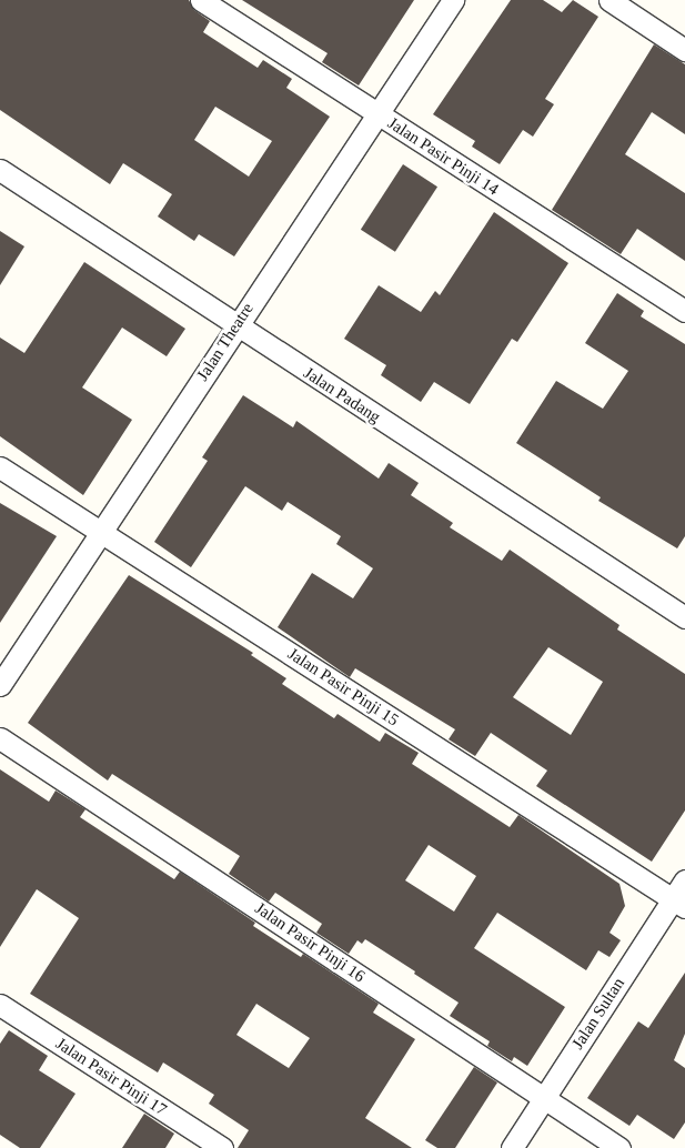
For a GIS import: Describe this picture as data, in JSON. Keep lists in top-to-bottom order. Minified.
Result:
{"streets":{"street":["Jalan Pasir Pinji 14","Jalan Theatre","Jalan Padang","Jalan Pasir Pinji 15","Jalan Pasir Pinji 16","Jalan Sultan","Jalan Pasir Pinji 17"]},"crossings":[["Jalan Pasir Pinji 14","Jalan Theatre"],["Jalan Theatre","Jalan Padang"],["Jalan Theatre","Jalan Pasir Pinji 15"],["Jalan Pasir Pinji 15","Jalan Sultan"],["Jalan Pasir Pinji 16","Jalan Sultan"]]}
